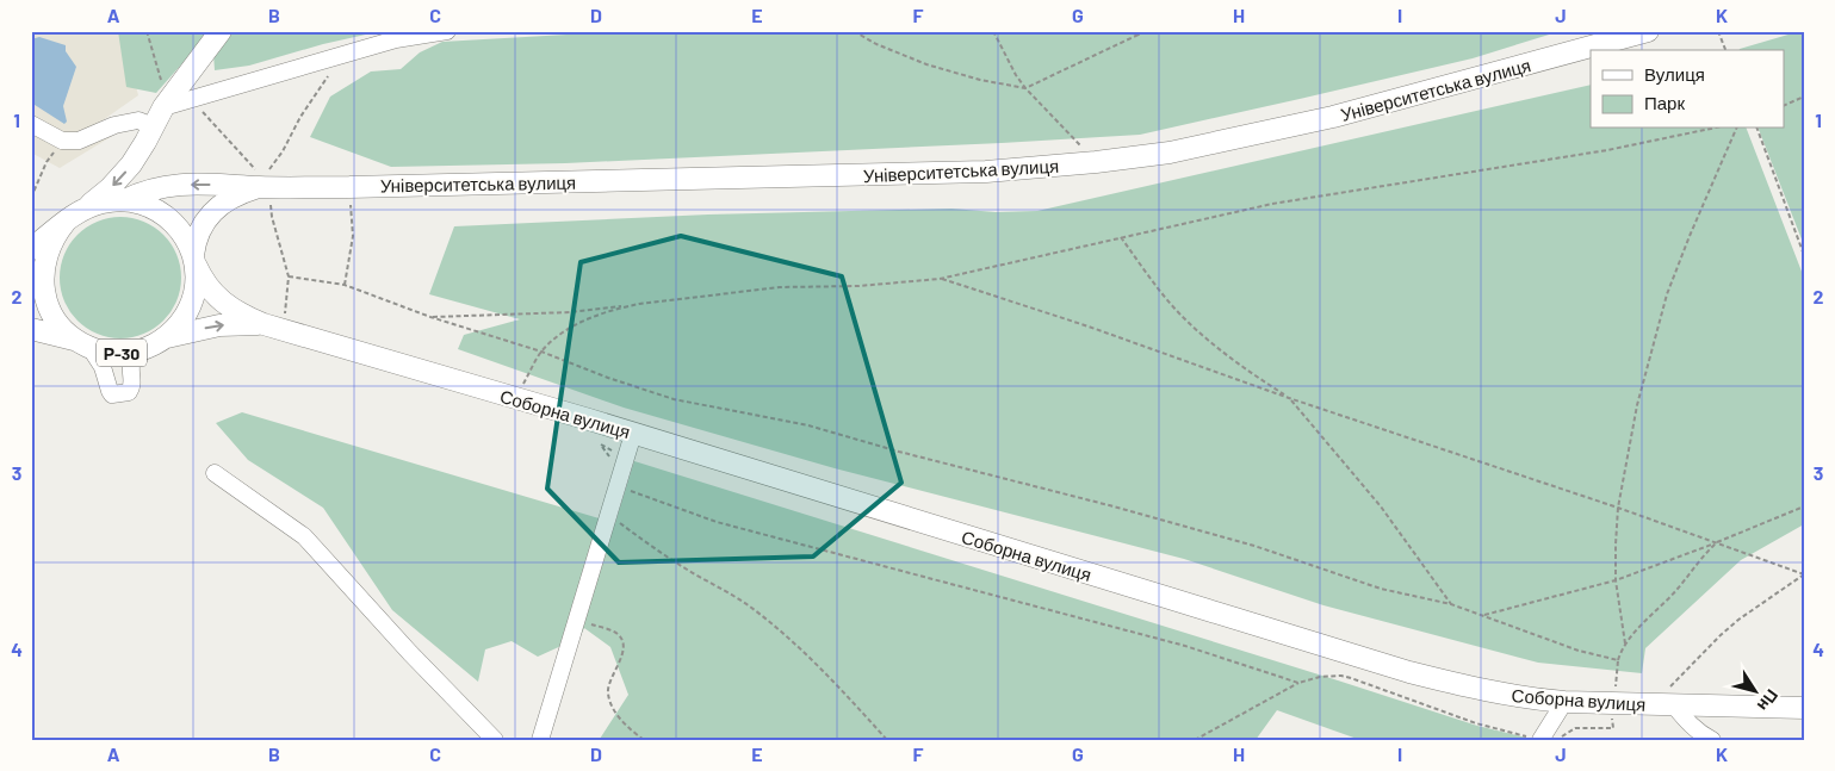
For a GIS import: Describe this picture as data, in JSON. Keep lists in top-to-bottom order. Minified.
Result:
{"streets":{"main road":["Університетська вулиця","Р-30","Соборна вулиця"]},"crossings":[["Університетська вулиця","Р-30"],["Університетська вулиця","Соборна вулиця"],["Р-30","Соборна вулиця"]],"legend":["Вулиця","Парк"],"north":"bottom right","grid":{"columns":["A","B","C","D","E","F","G","H","I","J","K"],"rows":["1","2","3","4"]}}
